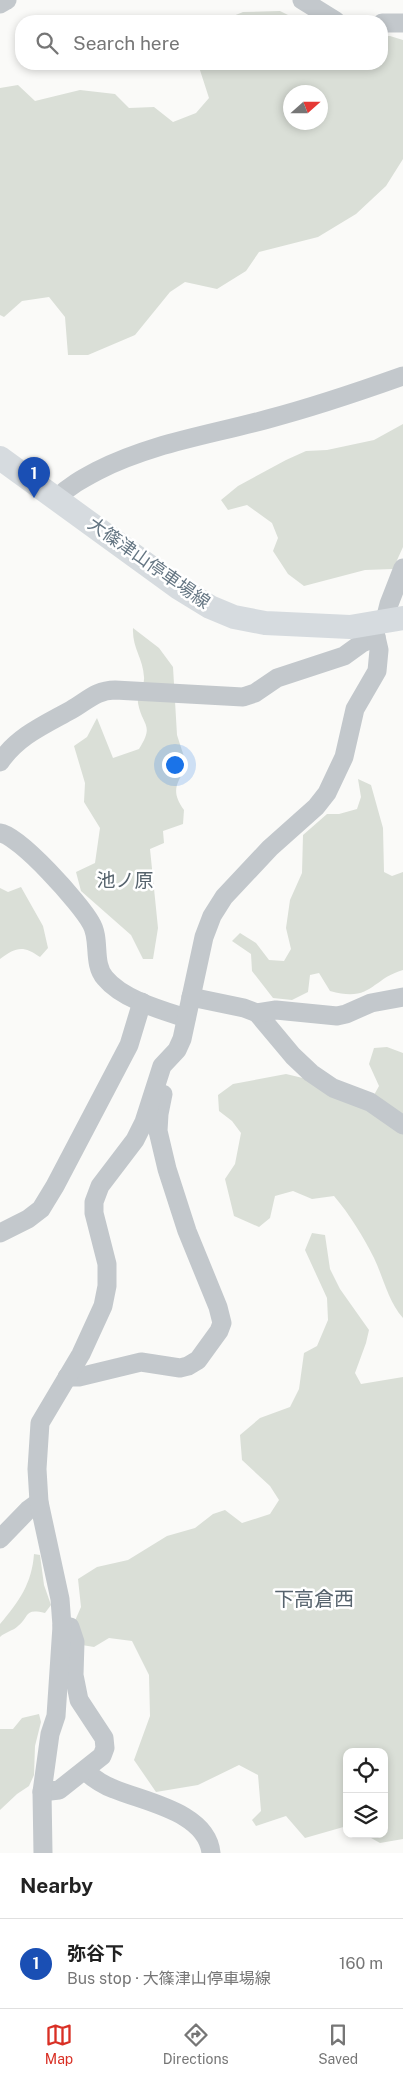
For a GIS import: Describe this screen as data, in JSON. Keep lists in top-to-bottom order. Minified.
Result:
{"streets":{"main road":["大篠津山停車場線"]},"districts":["池ノ原","下高倉西"],"north":"right","page":{"search":"Search here","pins":"1","heading":"Nearby","list":[{"mark":"1","name":"弥谷下","note":"Bus stop · 大篠津山停車場線","value":"160 m"}],"nav":["Map","Directions","Saved"]}}
